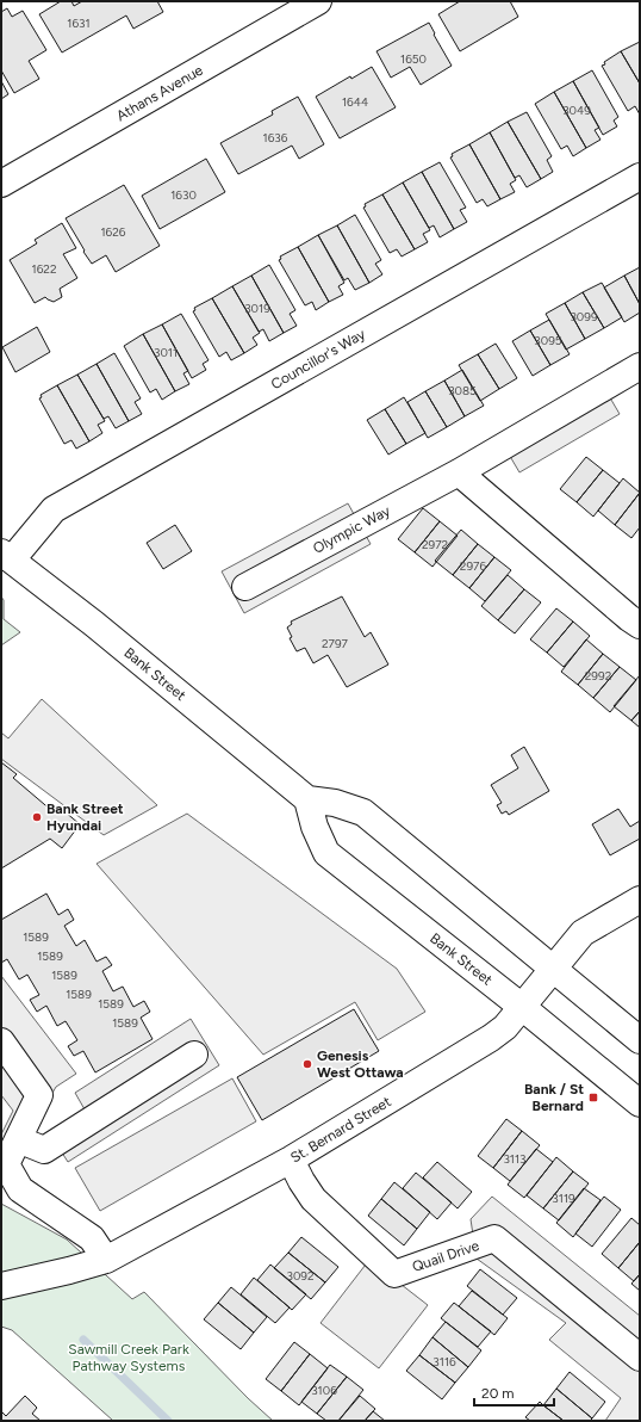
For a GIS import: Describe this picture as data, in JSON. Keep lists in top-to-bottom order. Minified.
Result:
{"streets":{"street":["Athans Avenue","Councillor's Way","Olympic Way","Bank Street","St. Bernard Street","Quail Drive"]},"crossings":[["Councillor's Way","Bank Street"],["Bank Street","St. Bernard Street"],["St. Bernard Street","Quail Drive"]],"parks":["Sawmill Creek Park Pathway Systems"],"places":{"other":["Bank Street Hyundai","Genesis West Ottawa"],"transit":["Bank / St Bernard"]},"house_numbers":["1631","1650","1644","3049","1636","1630","1626","1622","3019","3099","3095","3011","3085","2972","2976","2797","2992","1589","1589","1589","1589","1589","1589","3113","3119","3092","3116","3106"],"scale_bar":"20 m"}
